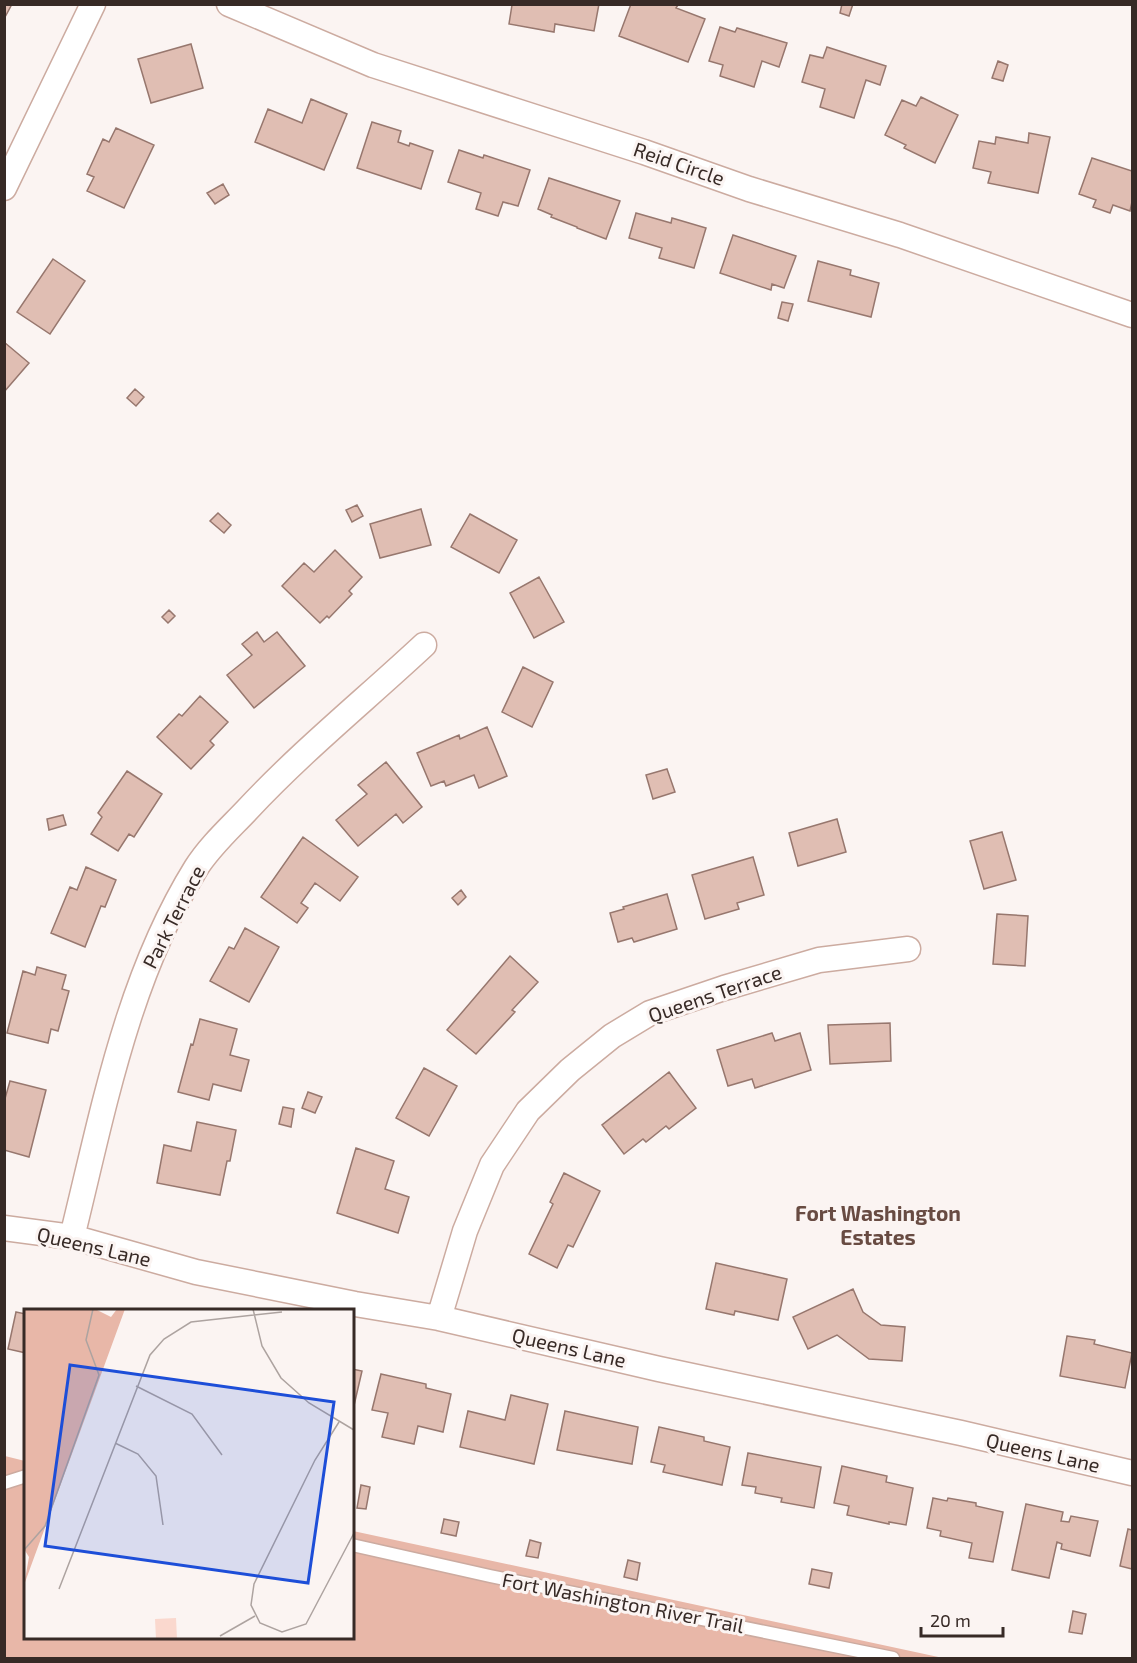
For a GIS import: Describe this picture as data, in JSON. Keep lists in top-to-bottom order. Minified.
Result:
{"streets":{"street":["Reid Circle","Park Terrace","Queens Terrace","Queens Lane"],"lane":["Fort Washington River Trail"]},"crossings":[["Park Terrace","Queens Lane"],["Queens Terrace","Queens Lane"]],"districts":["Fort Washington Estates"],"scale_bar":"20 m"}
